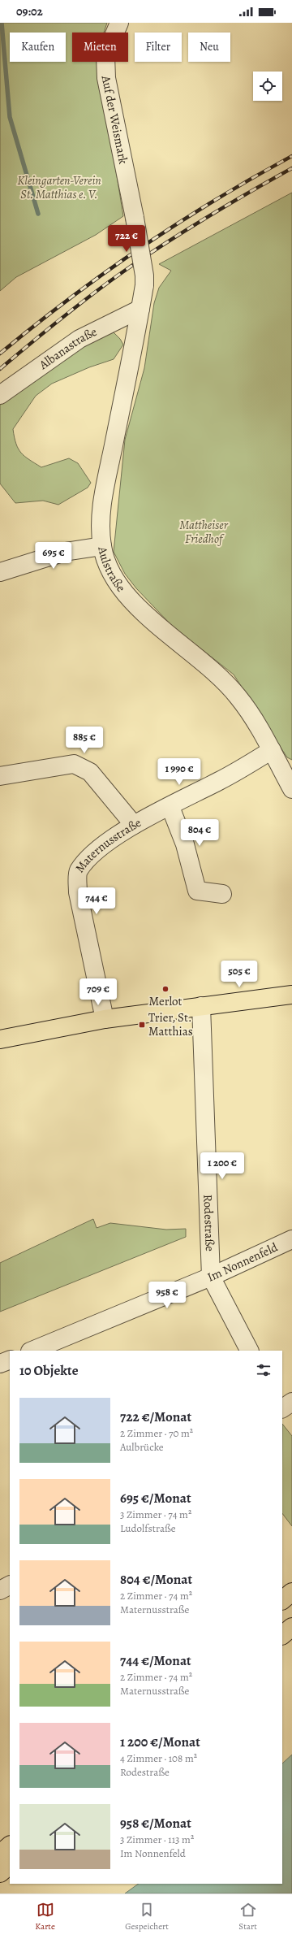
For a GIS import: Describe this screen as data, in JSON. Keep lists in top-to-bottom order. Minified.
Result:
{"streets":{"street":["Auf der Weismark","Albanastraße","Aulstraße","Maternusstraße","Rodestraße","Im Nonnenfeld"]},"crossings":[["Auf der Weismark","Aulstraße"],["Albanastraße","Aulstraße"],["Aulstraße","Maternusstraße"],["Rodestraße","Im Nonnenfeld"]],"parks":["Kleingarten-Verein St. Matthias e. V.","Mattheiser Friedhof"],"places":{"other":["Merlot"],"transit":["Trier, St. Matthias"]},"page":{"status":"09:02","chip":["Kaufen","Mieten","Filter","Neu"],"price":["722 €","695 €","885 €","1 990 €","804 €","744 €","505 €","709 €","1 200 €","958 €"],"heading":"10 Objekte","list":[{"name":"722 €/Monat","note":"2 Zimmer · 70 m² · Aulbrücke"},{"name":"695 €/Monat","note":"3 Zimmer · 74 m² · Ludolfstraße"},{"name":"804 €/Monat","note":"2 Zimmer · 74 m² · Maternusstraße"},{"name":"744 €/Monat","note":"2 Zimmer · 74 m² · Maternusstraße"},{"name":"1 200 €/Monat","note":"4 Zimmer · 108 m² · Rodestraße"},{"name":"958 €/Monat","note":"3 Zimmer · 113 m² · Im Nonnenfeld"}],"tabs":["Karte","Gespeichert","Start"]}}
